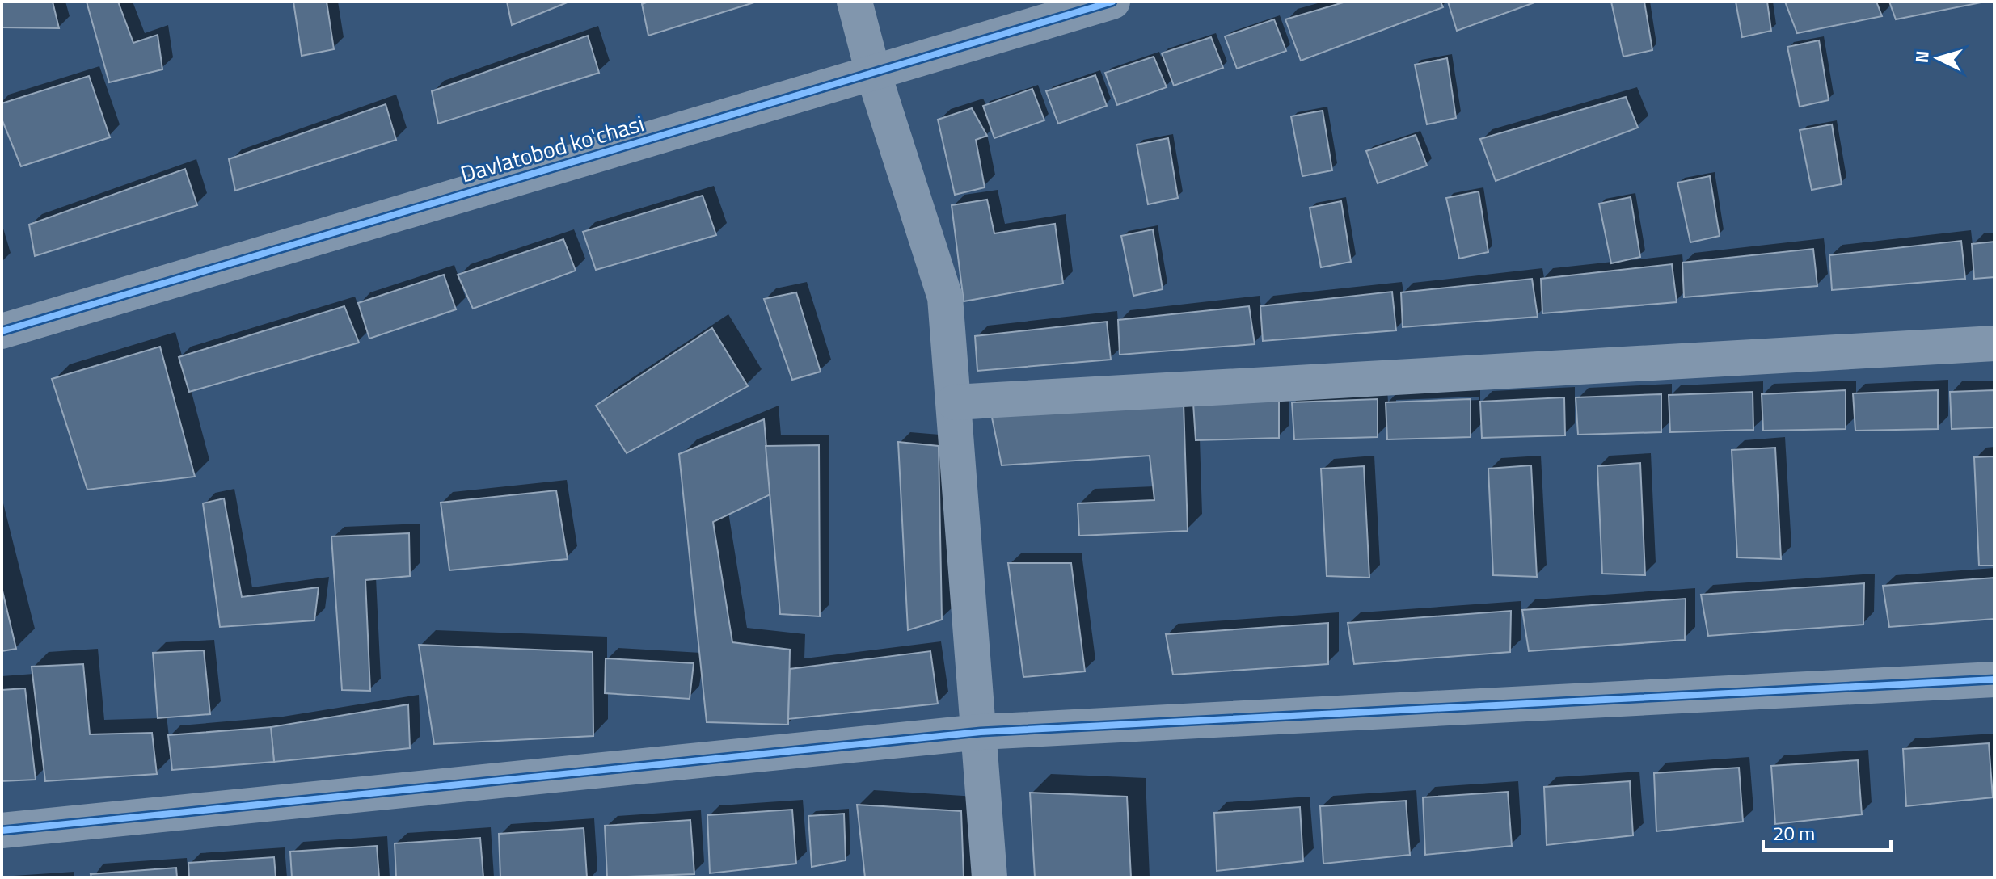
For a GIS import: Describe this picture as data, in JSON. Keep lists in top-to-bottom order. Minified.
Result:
{"streets":{"street":["Davlatobod ko'chasi"]},"scale_bar":"20 m","north":"left"}
